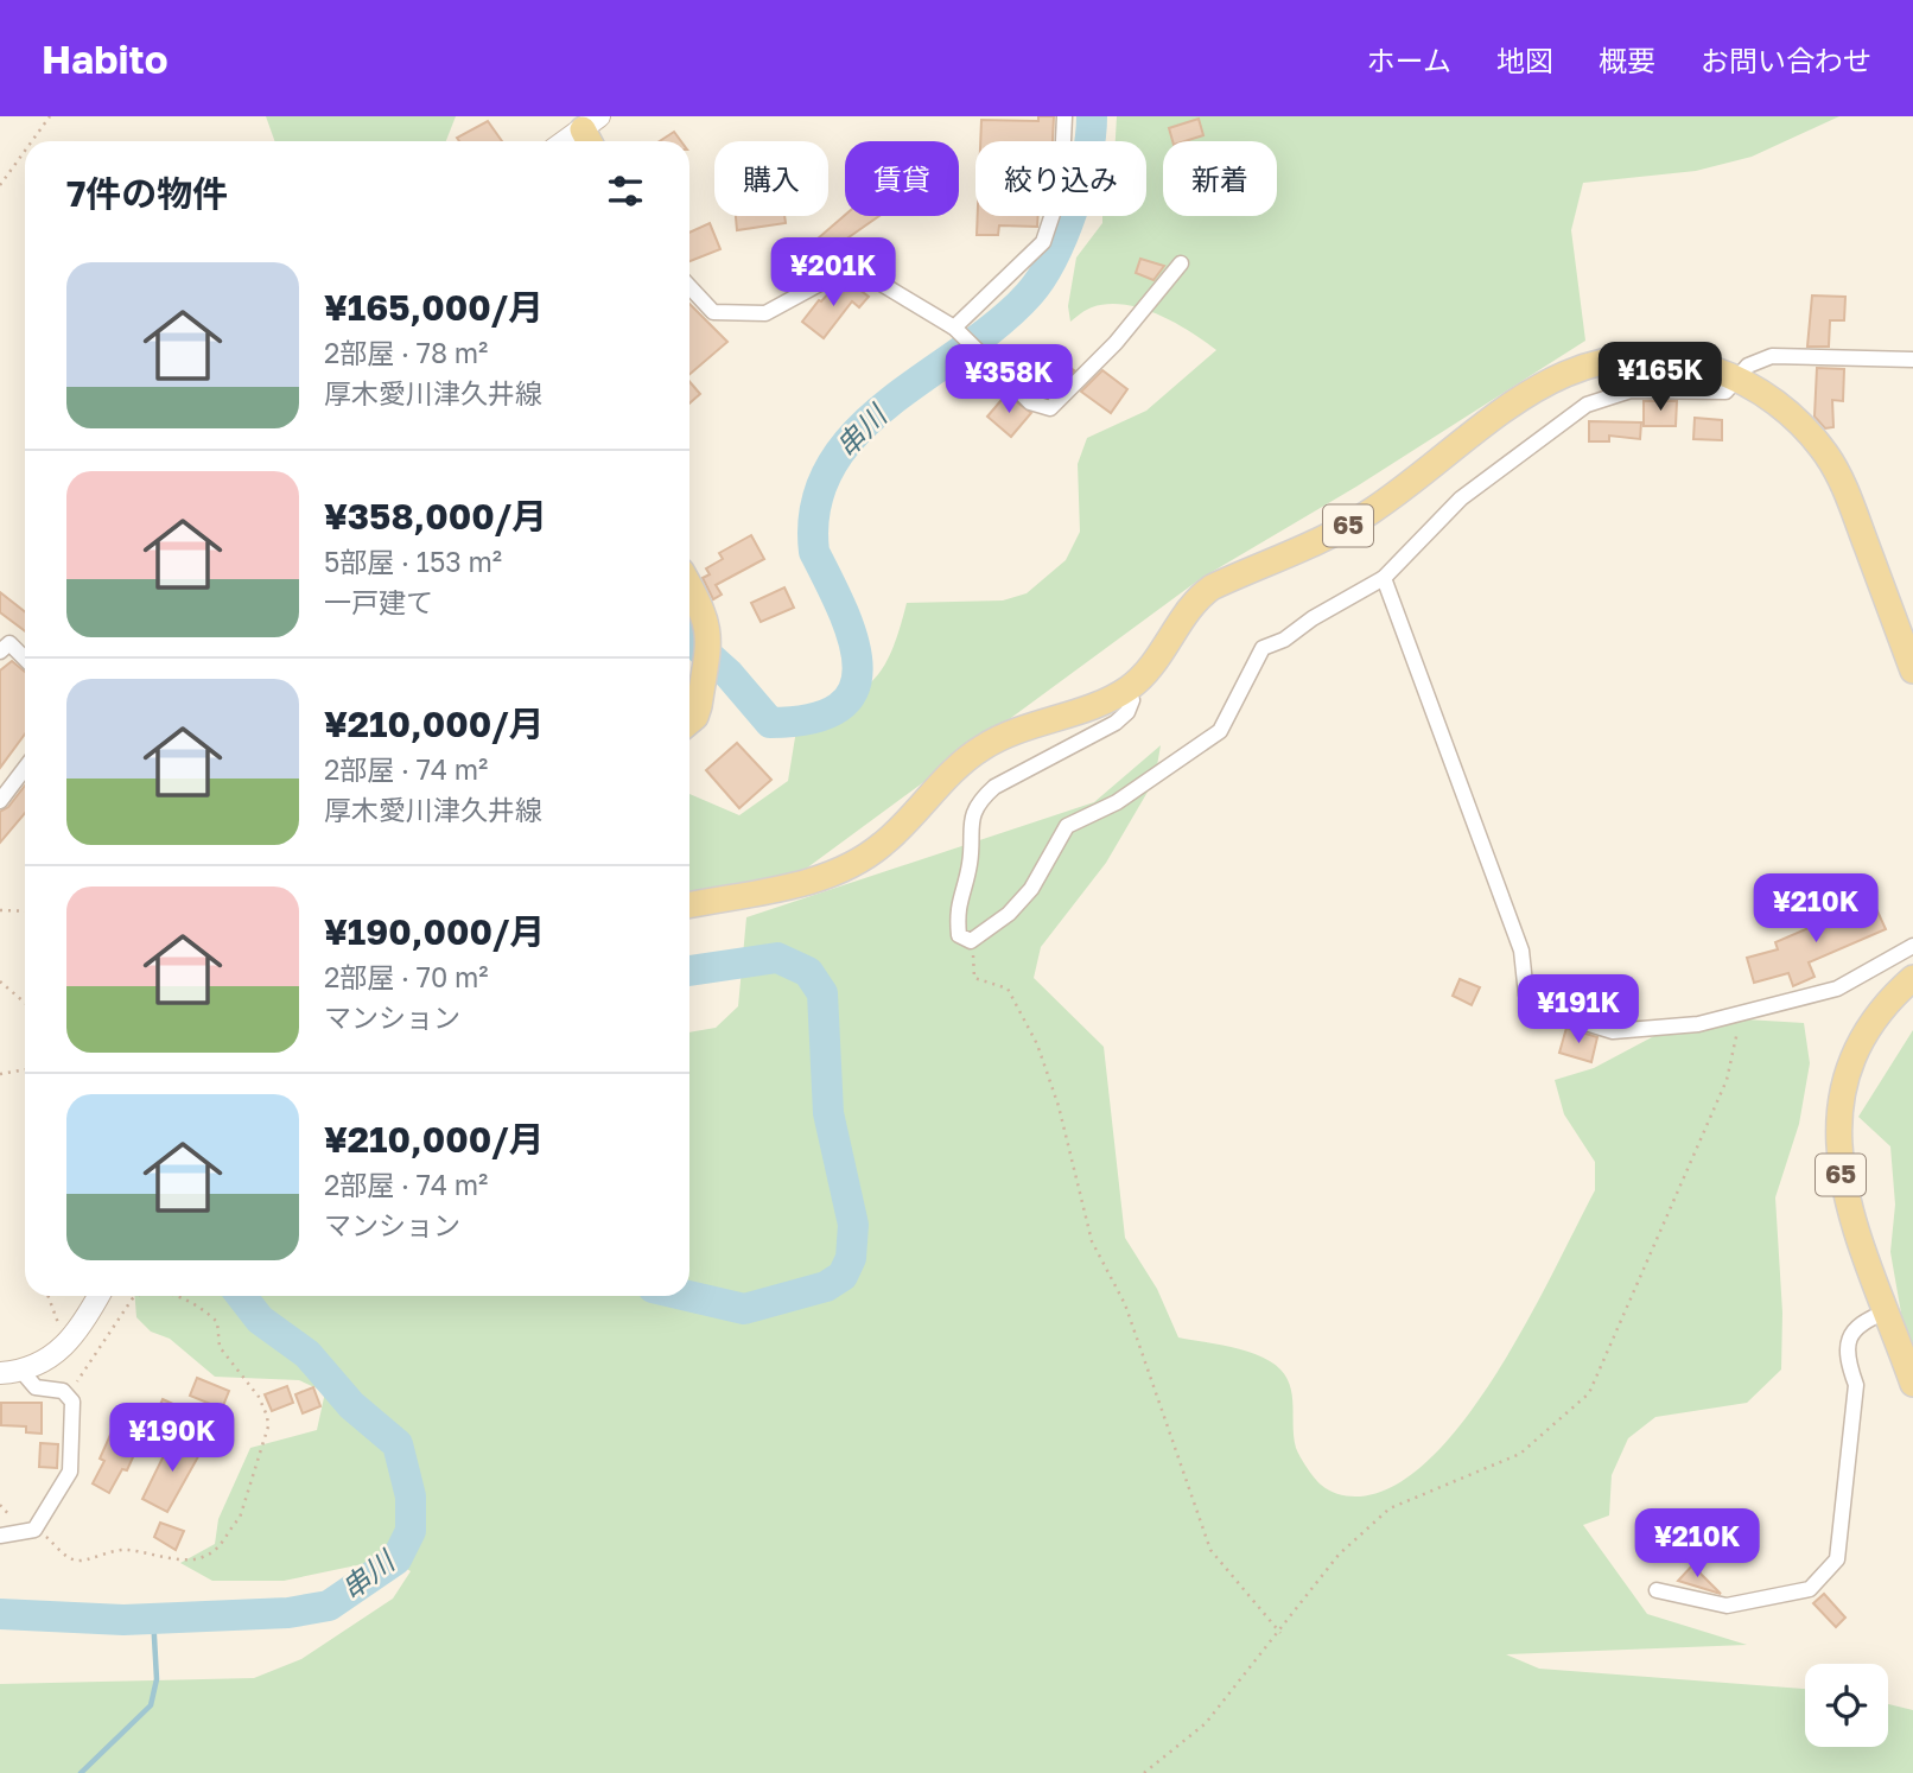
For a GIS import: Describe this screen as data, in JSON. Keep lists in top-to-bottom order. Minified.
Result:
{"streets":{"main road":["65"]},"water":["串川"],"page":{"header":"Habito","nav":["ホーム","地図","概要","お問い合わせ"],"chip":["購入","賃貸","絞り込み","新着"],"heading":"7件の物件","price":["¥201K","¥165K","¥358K","¥210K","¥191K","¥190K","¥210K"],"list":[{"name":"¥165,000/月","note":"2部屋 · 78 m² · 厚木愛川津久井線"},{"name":"¥358,000/月","note":"5部屋 · 153 m² · 一戸建て"},{"name":"¥210,000/月","note":"2部屋 · 74 m² · 厚木愛川津久井線"},{"name":"¥190,000/月","note":"2部屋 · 70 m² · マンション"},{"name":"¥210,000/月","note":"2部屋 · 74 m² · マンション"}]}}
